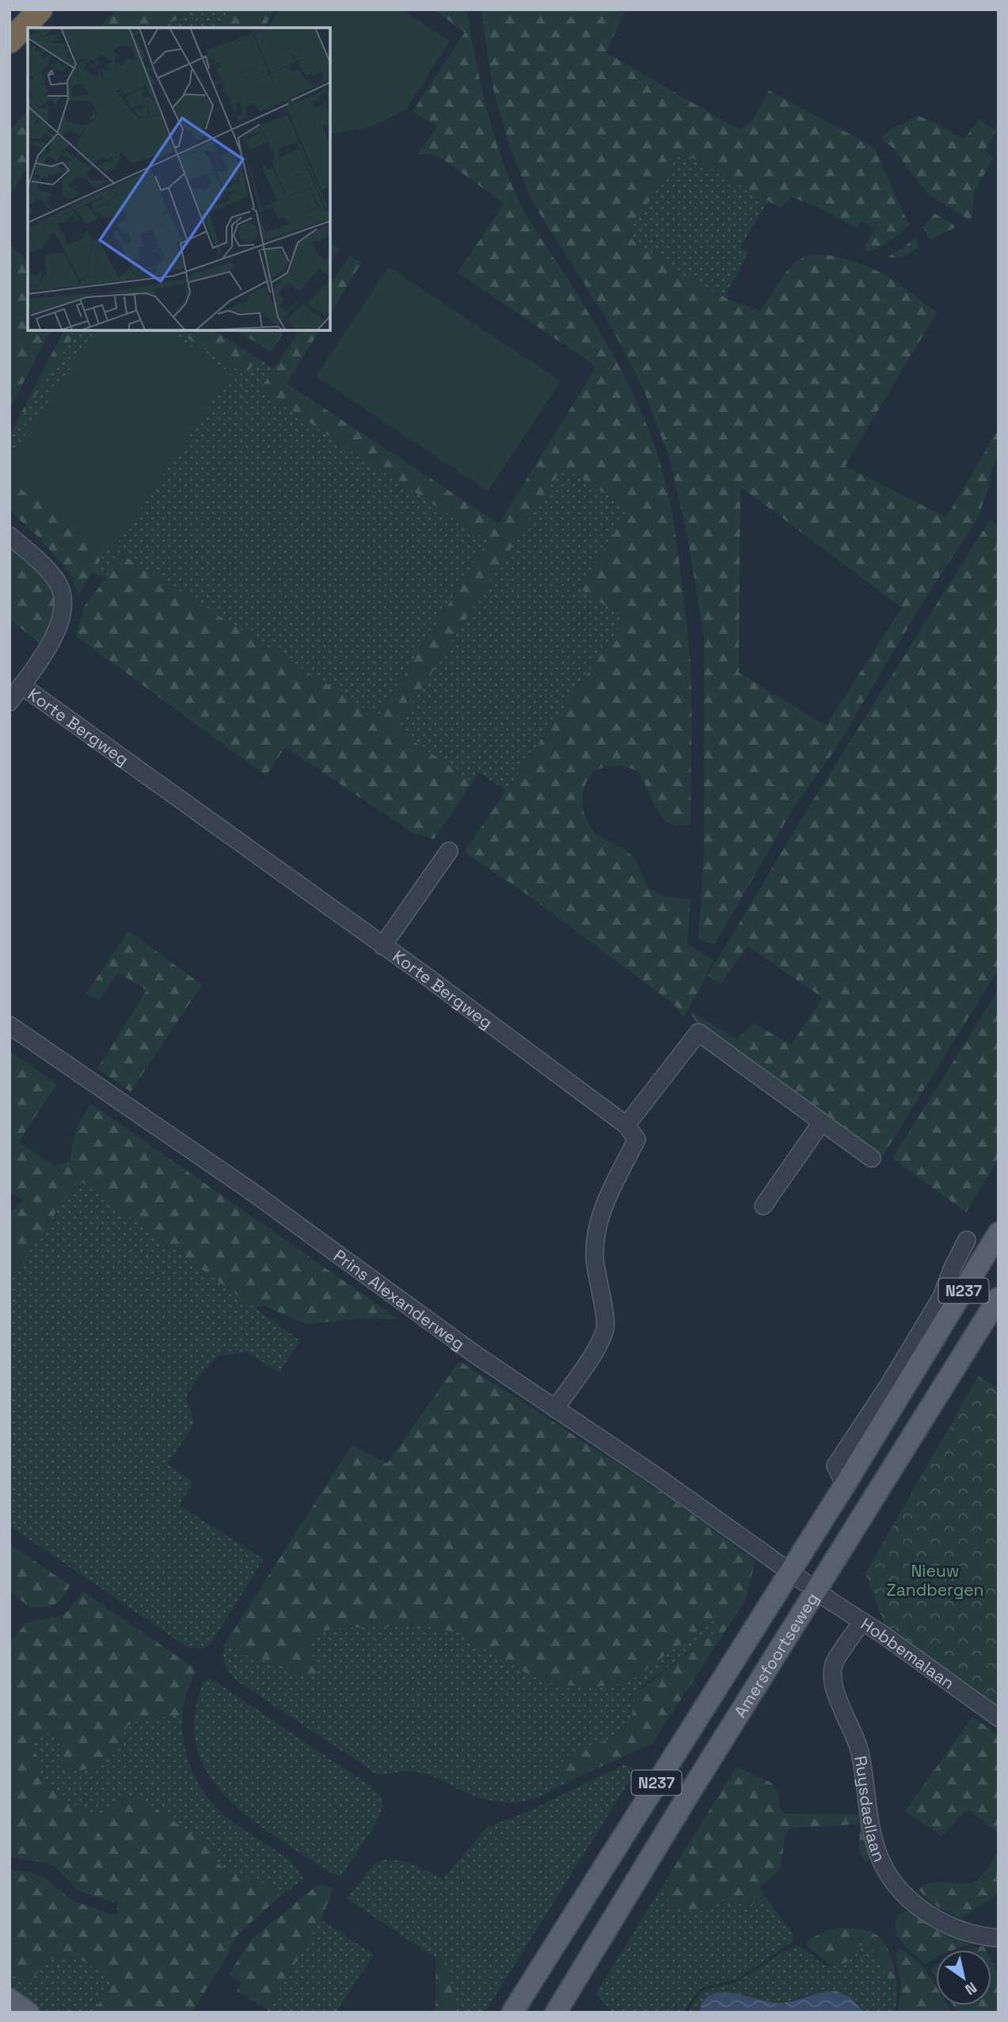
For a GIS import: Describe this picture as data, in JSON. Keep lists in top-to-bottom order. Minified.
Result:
{"streets":{"main road":["N237","Amersfoortseweg"],"street":["Korte Bergweg","Prins Alexanderweg","Hobbemalaan","Ruysdaellaan"]},"crossings":[["Prins Alexanderweg","Hobbemalaan"],["Prins Alexanderweg","Amersfoortseweg"],["Hobbemalaan","Amersfoortseweg"],["Hobbemalaan","Ruysdaellaan"]],"parks":["Nieuw Zandbergen"],"north":"bottom right"}
